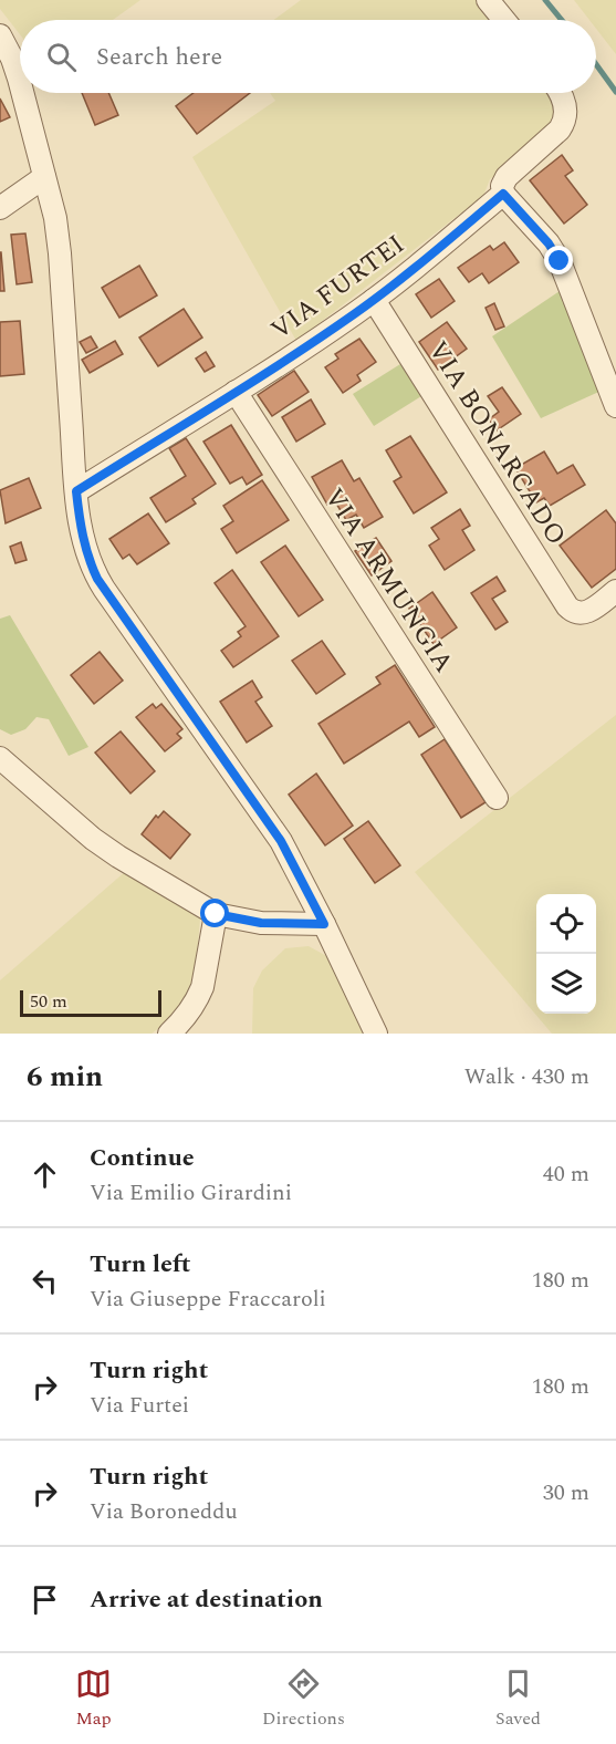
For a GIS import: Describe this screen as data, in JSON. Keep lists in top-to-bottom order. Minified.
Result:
{"streets":{"street":["VIA FURTEI","VIA BONARCADO","VIA ARMUNGIA"]},"crossings":[["VIA FURTEI","VIA BONARCADO"],["VIA FURTEI","VIA ARMUNGIA"]],"scale_bar":"50 m","page":{"search":"Search here","scale":"50 m","heading":["6 min","Walk · 430 m"],"list":[["Continue","Via Emilio Girardini","40 m"],["Turn left","Via Giuseppe Fraccaroli","180 m"],["Turn right","Via Furtei","180 m"],["Turn right","Via Boroneddu","30 m"],"Arrive at destination"],"nav":["Map","Directions","Saved"]}}
